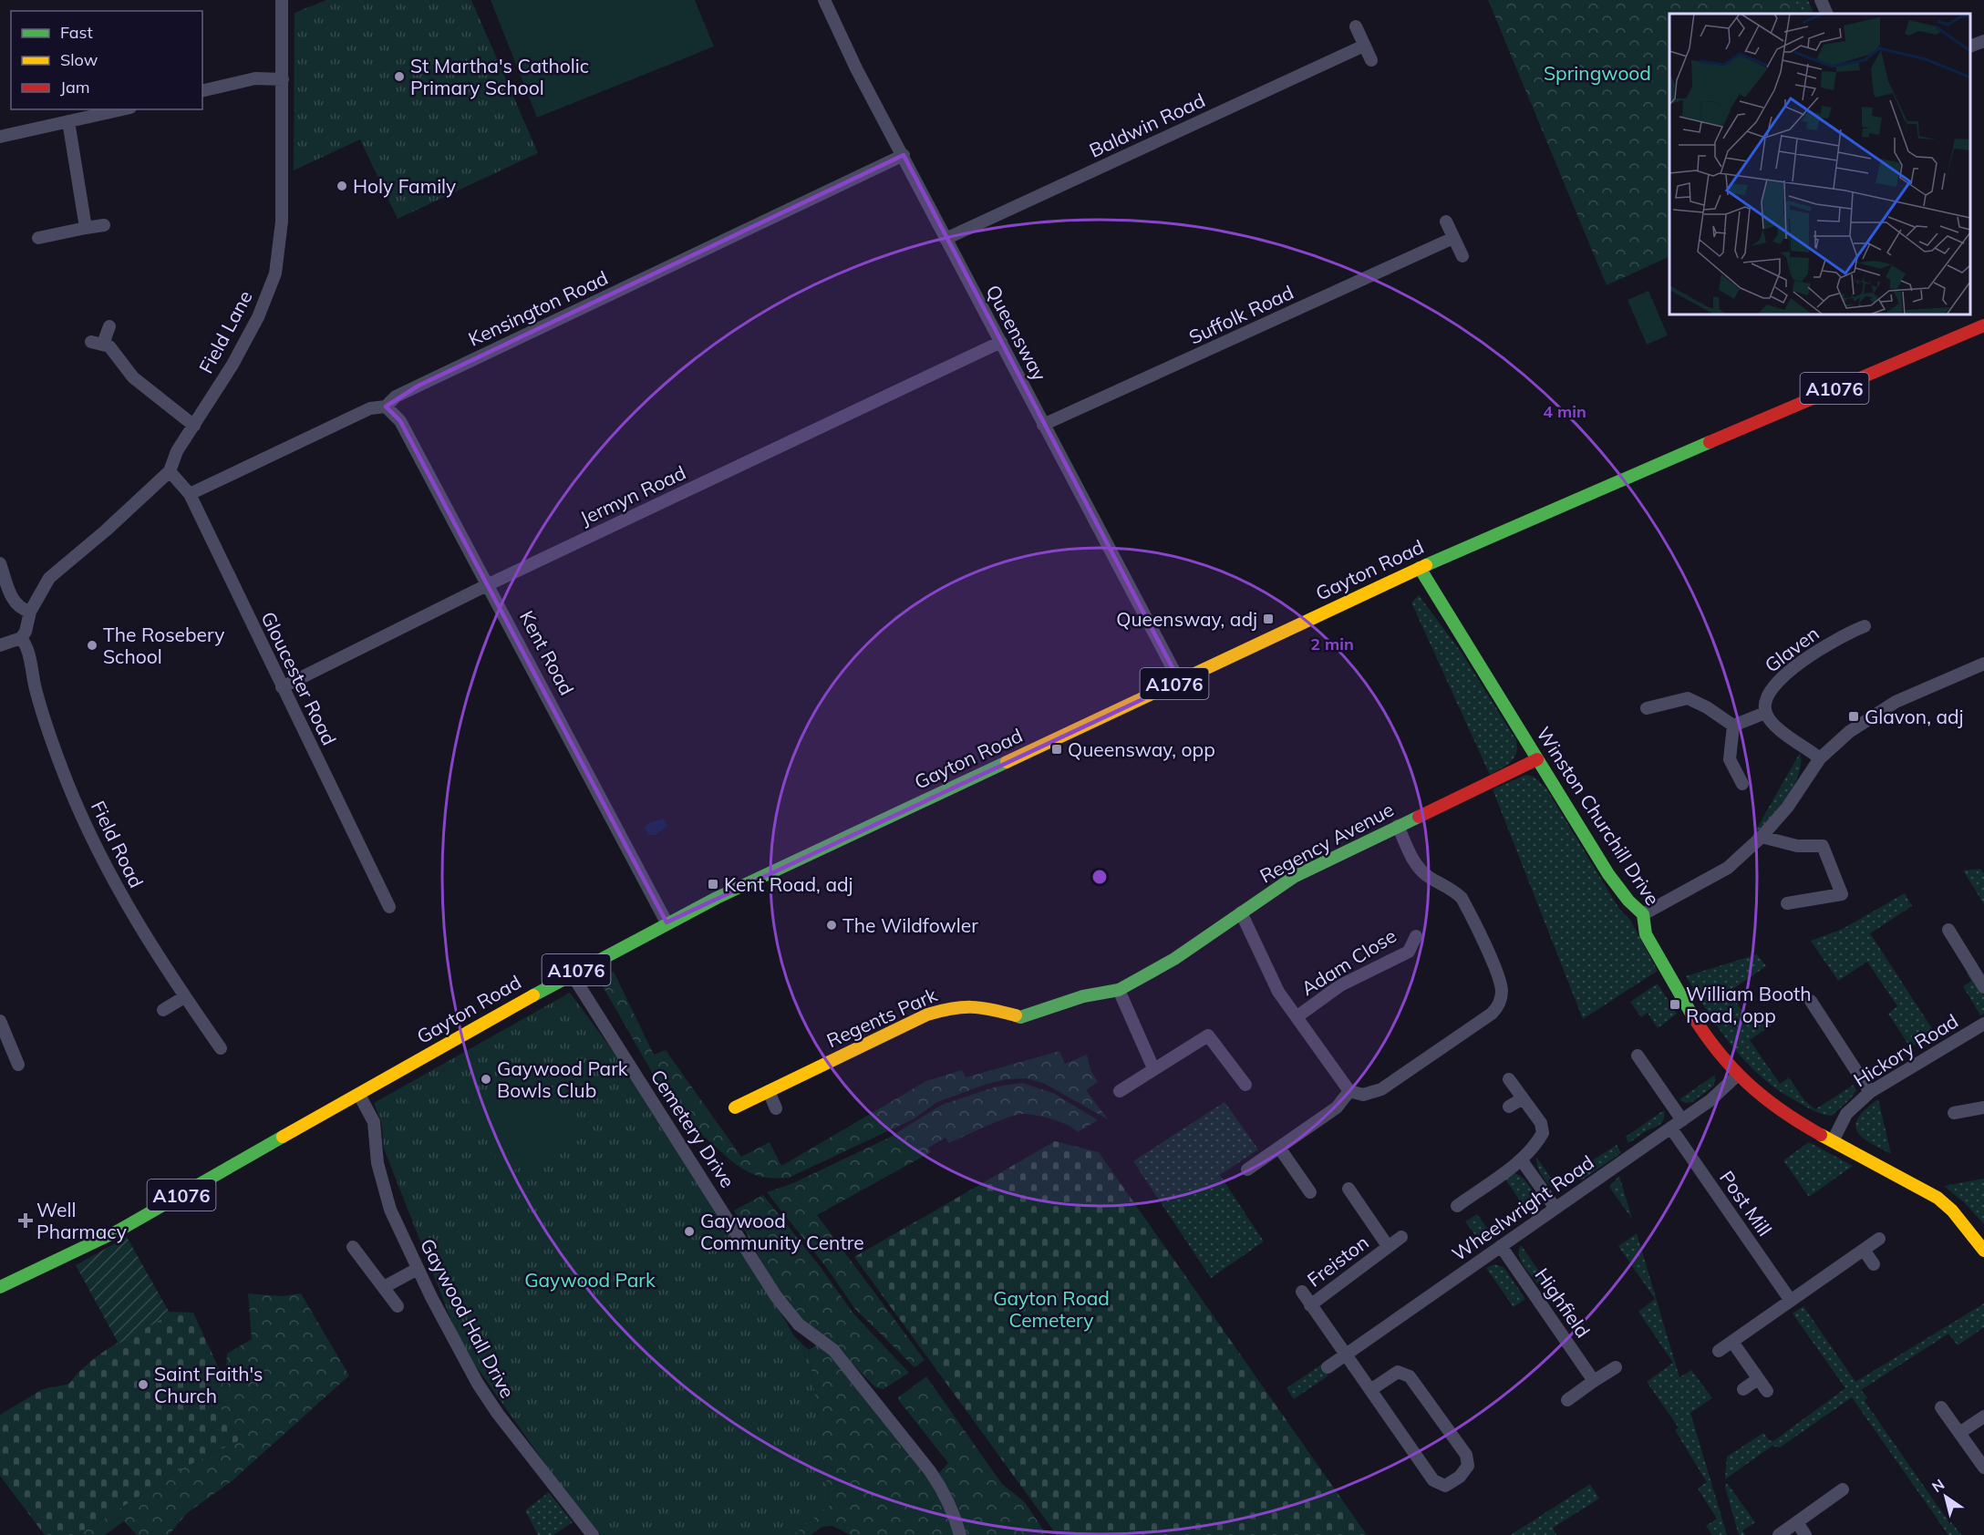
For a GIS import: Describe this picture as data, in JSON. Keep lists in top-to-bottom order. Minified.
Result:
{"streets":{"main road":["A1076","Gayton Road","Winston Churchill Drive","Regency Avenue","Regents Park"],"street":["Baldwin Road","Kensington Road","Suffolk Road","Field Lane","Queensway","Jermyn Road","Glaven","Kent Road","Gloucester Road","Field Road","Adam Close","Hickory Road","Cemetery Drive","Post Mill","Wheelwright Road","Freiston","Highfield","Gaywood Hall Drive"]},"crossings":[["Baldwin Road","Queensway"],["Kensington Road","Queensway"],["Kensington Road","Kent Road"],["Kensington Road","Gloucester Road"],["Suffolk Road","Queensway"],["Field Lane","Gloucester Road"],["Field Lane","Field Road"],["Queensway","Jermyn Road"],["Queensway","Gayton Road"],["Jermyn Road","Kent Road"],["Jermyn Road","Gloucester Road"],["Gayton Road","Kent Road"],["Gayton Road","Winston Churchill Drive"],["Gayton Road","Cemetery Drive"],["Gayton Road","Gaywood Hall Drive"],["Winston Churchill Drive","Regency Avenue"],["Winston Churchill Drive","Hickory Road"],["Winston Churchill Drive","Wheelwright Road"],["Regency Avenue","Regents Park"],["Post Mill","Wheelwright Road"],["Wheelwright Road","Freiston"],["Wheelwright Road","Highfield"]],"parks":["Springwood","Gaywood Park","Gayton Road Cemetery"],"places":{"other":["St Martha's Catholic Primary School","Holy Family","The Rosebery School","The Wildfowler","Gaywood Park Bowls Club","Gaywood Community Centre","Saint Faith's Church"],"transit":["Queensway, adj","Glavon, adj","Queensway, opp","Kent Road, adj","William Booth Road, opp"],"health":["Well Pharmacy"]},"legend":["Fast","Slow","Jam"],"north":"top left","rings":["4 min","2 min"]}
